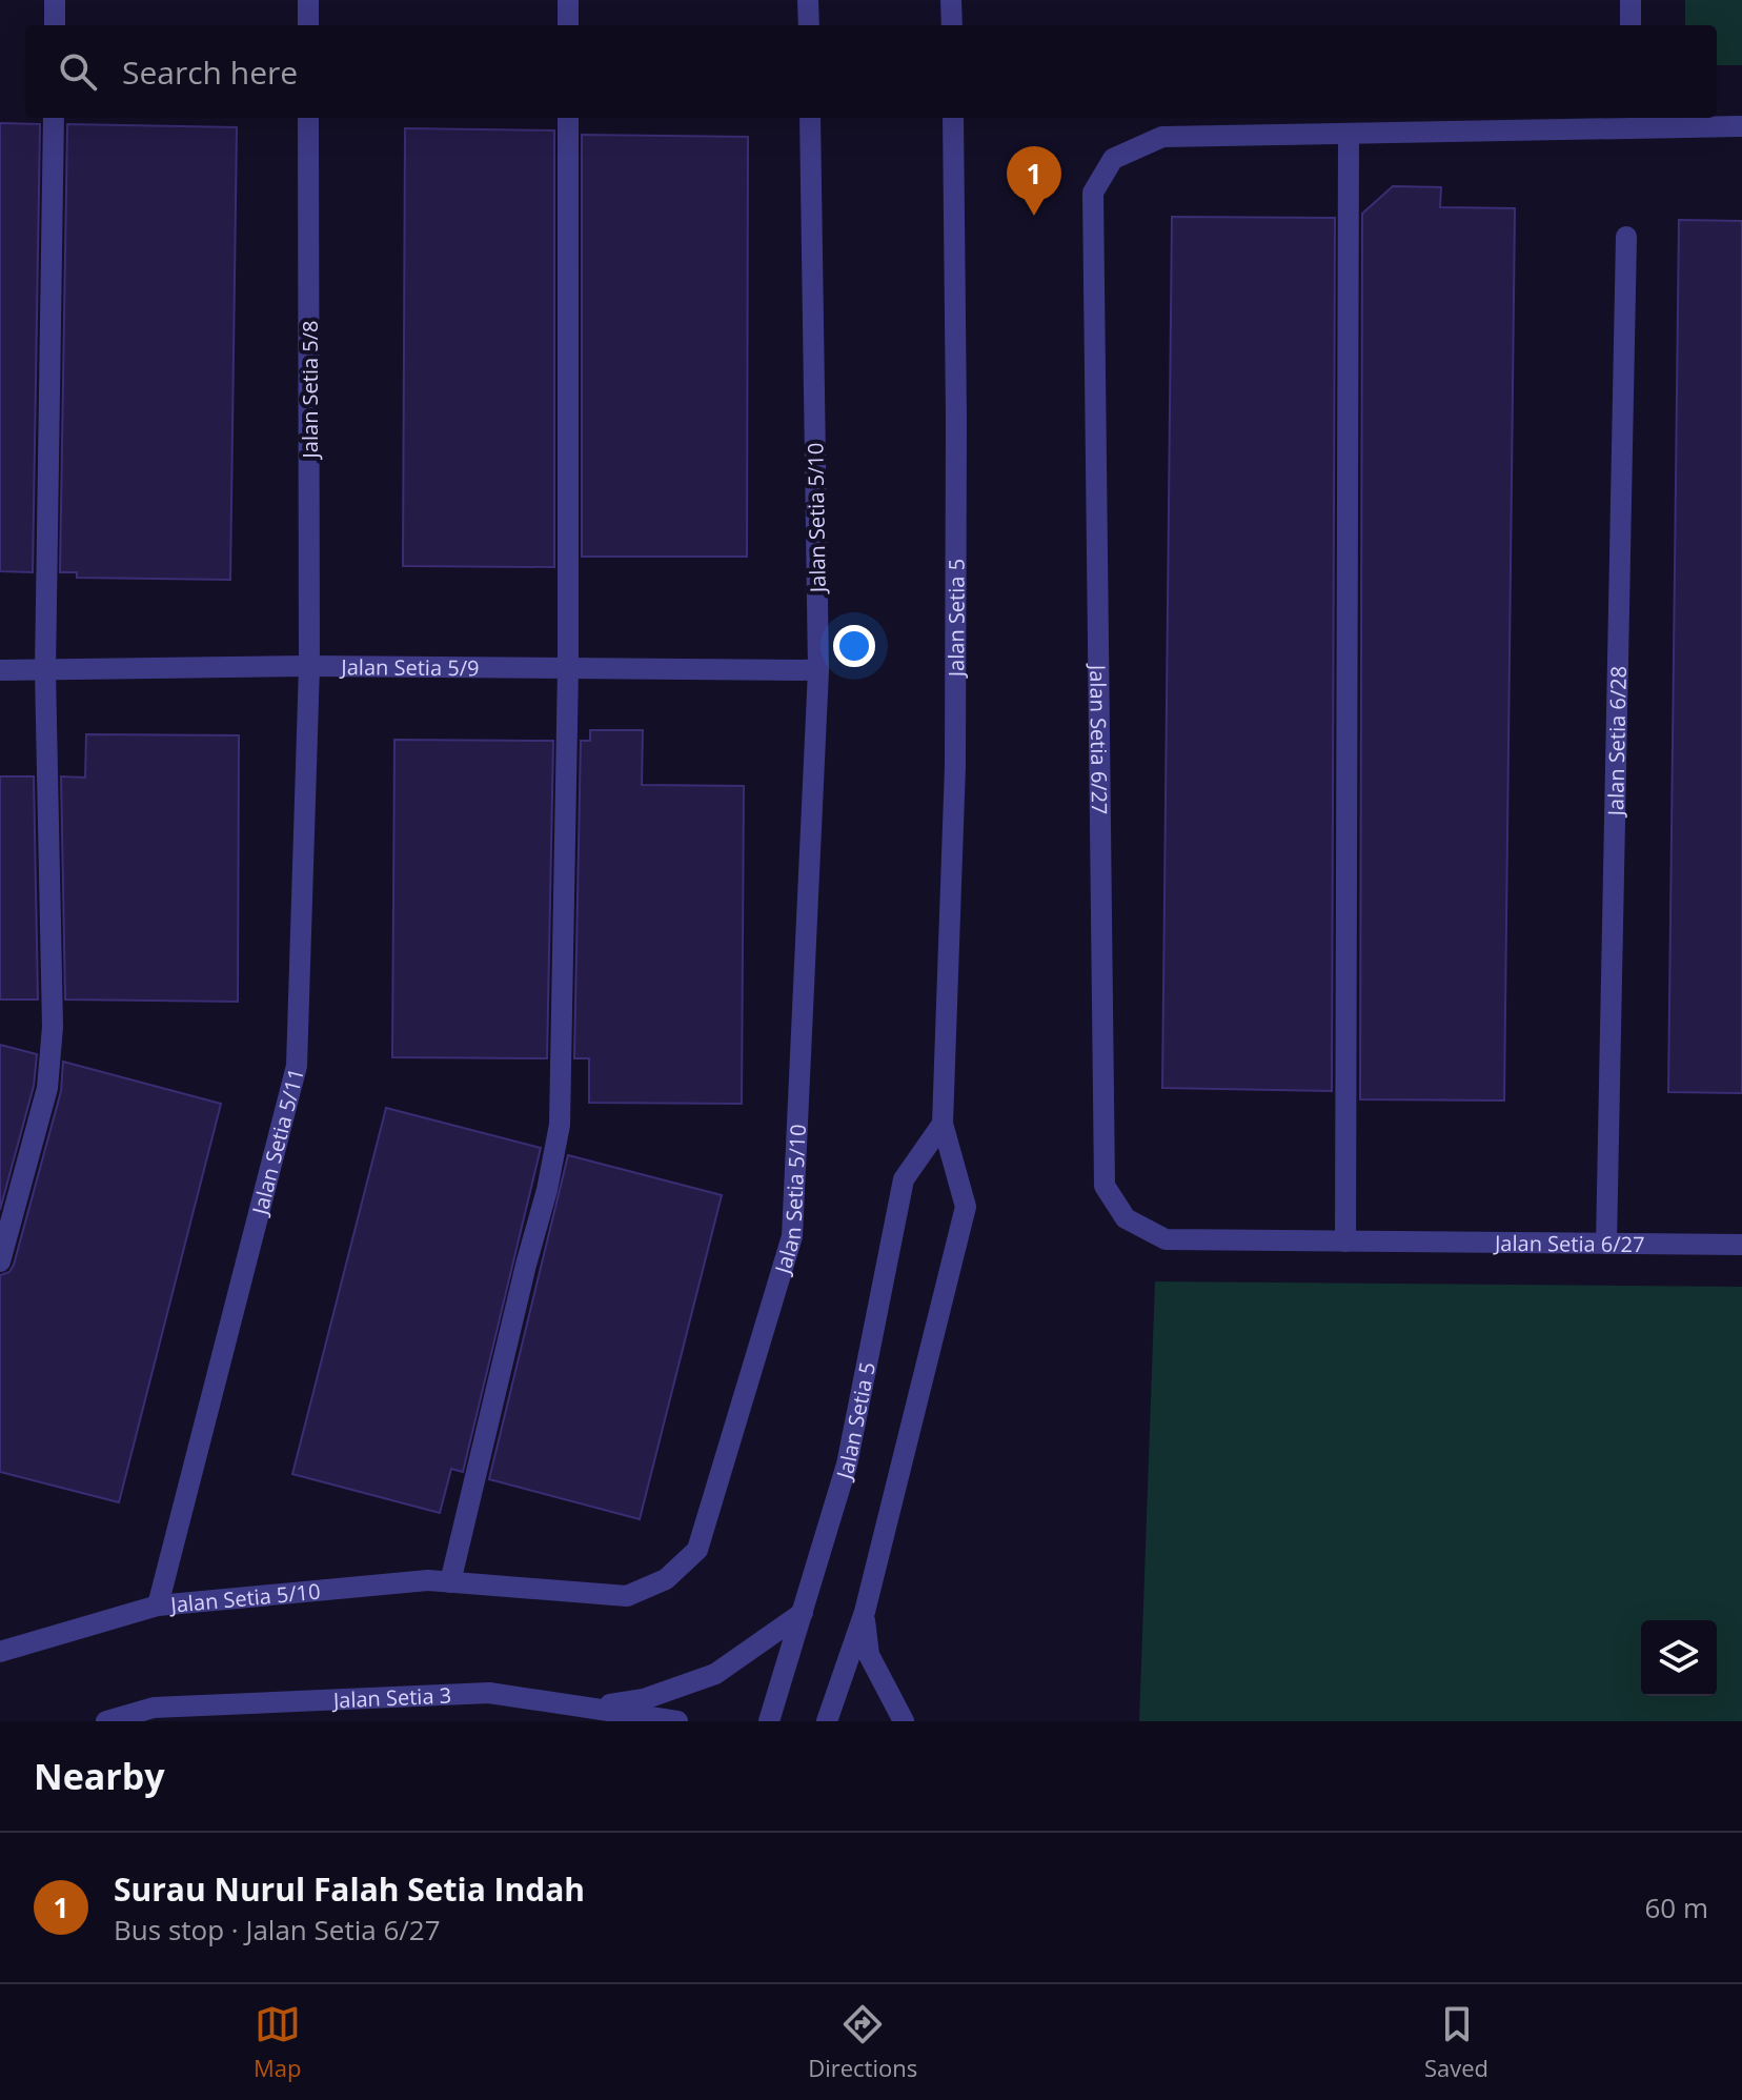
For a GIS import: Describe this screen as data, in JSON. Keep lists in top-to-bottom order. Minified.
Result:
{"streets":{"street":["Jalan Setia 5/8","Jalan Setia 5/10","Jalan Setia 5","Jalan Setia 5/9","Jalan Setia 6/27","Jalan Setia 6/28","Jalan Setia 5/11","Jalan Setia 3"]},"crossings":[["Jalan Setia 5/8","Jalan Setia 5/9"],["Jalan Setia 5/8","Jalan Setia 5/11"],["Jalan Setia 5/10","Jalan Setia 5/9"],["Jalan Setia 5/10","Jalan Setia 5/11"],["Jalan Setia 5/9","Jalan Setia 5/11"],["Jalan Setia 6/27","Jalan Setia 6/28"]],"page":{"search":"Search here","pins":"1","heading":"Nearby","list":[{"mark":"1","name":"Surau Nurul Falah Setia Indah","note":"Bus stop · Jalan Setia 6/27","value":"60 m"}],"nav":["Map","Directions","Saved"]}}
